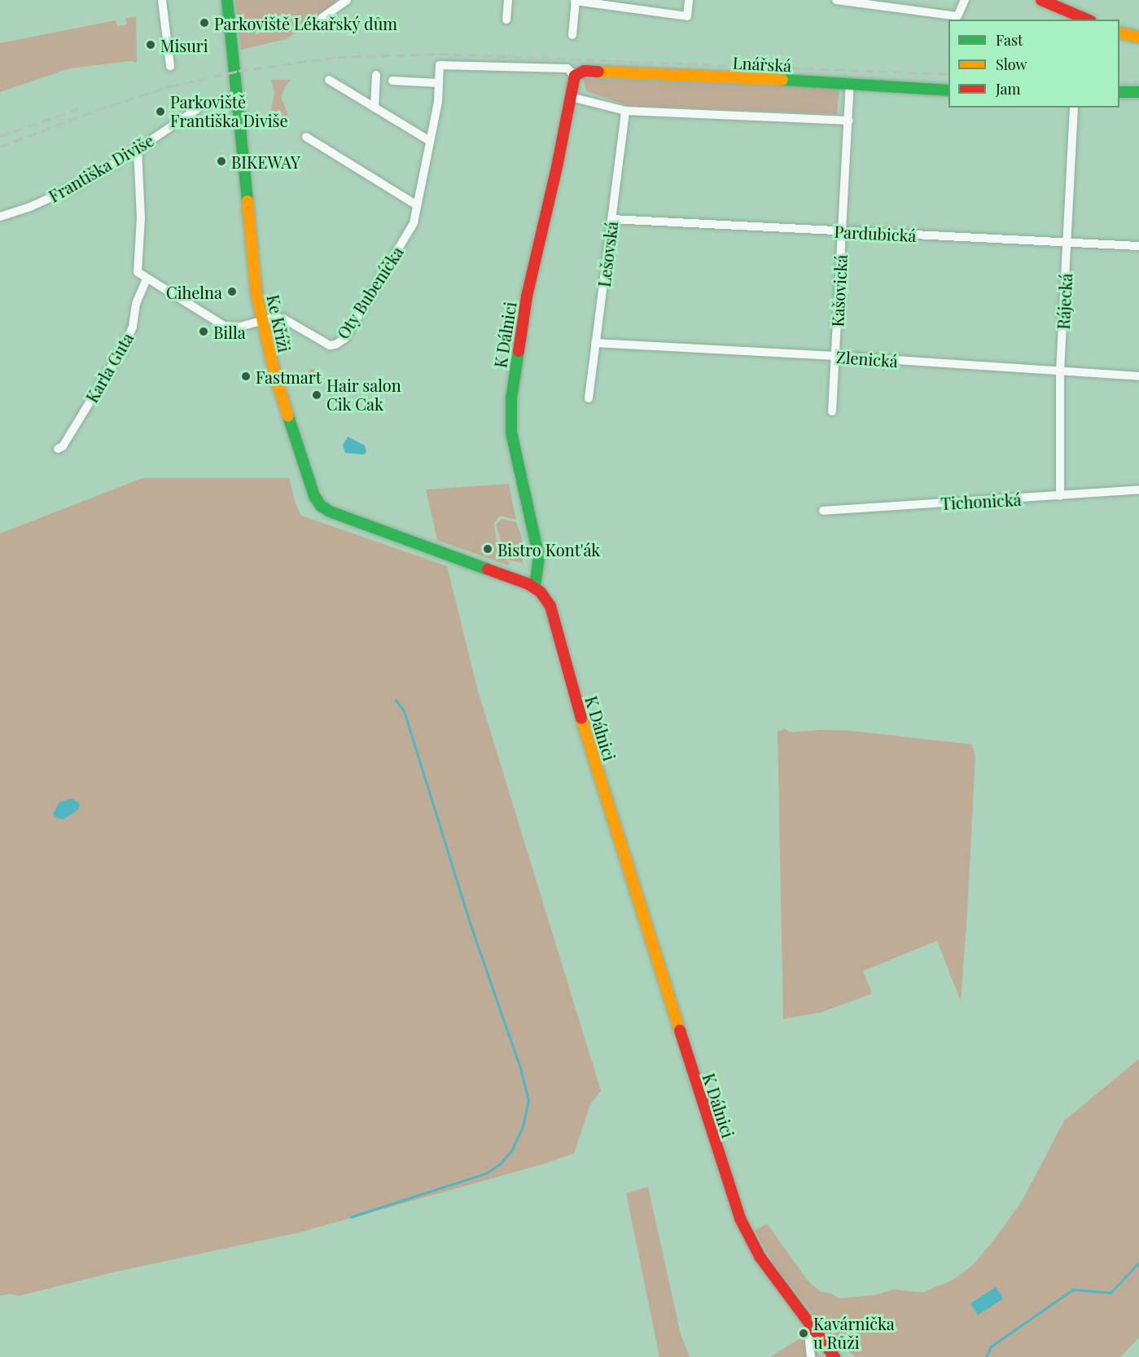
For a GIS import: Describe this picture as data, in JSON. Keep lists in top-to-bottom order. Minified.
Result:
{"streets":{"street":["Lnářská","Františka Diviše","Pardubická","Lešovská","Kašovická","Oty Bubeníčka","Rájecká","Ke Kříži","K Dálnici","Zlenická","Karla Guta","Tichonická"]},"crossings":[["Lnářská","Kašovická"],["Lnářská","Oty Bubeníčka"],["Lnářská","K Dálnici"],["Pardubická","Lešovská"],["Pardubická","Kašovická"],["Pardubická","Rájecká"],["Lešovská","Zlenická"],["Kašovická","Zlenická"],["Oty Bubeníčka","Ke Kříži"],["Oty Bubeníčka","K Dálnici"],["Rájecká","Zlenická"],["Rájecká","Tichonická"],["Ke Kříži","K Dálnici"]],"places":["Parkoviště Lékařský dům","Misuri","Parkoviště Františka Diviše","BIKEWAY","Cihelna","Billa","Fastmart","Hair salon Cik Cak","Bistro Kont'ák","Kavárnička u Růži"],"legend":["Fast","Slow","Jam"]}
